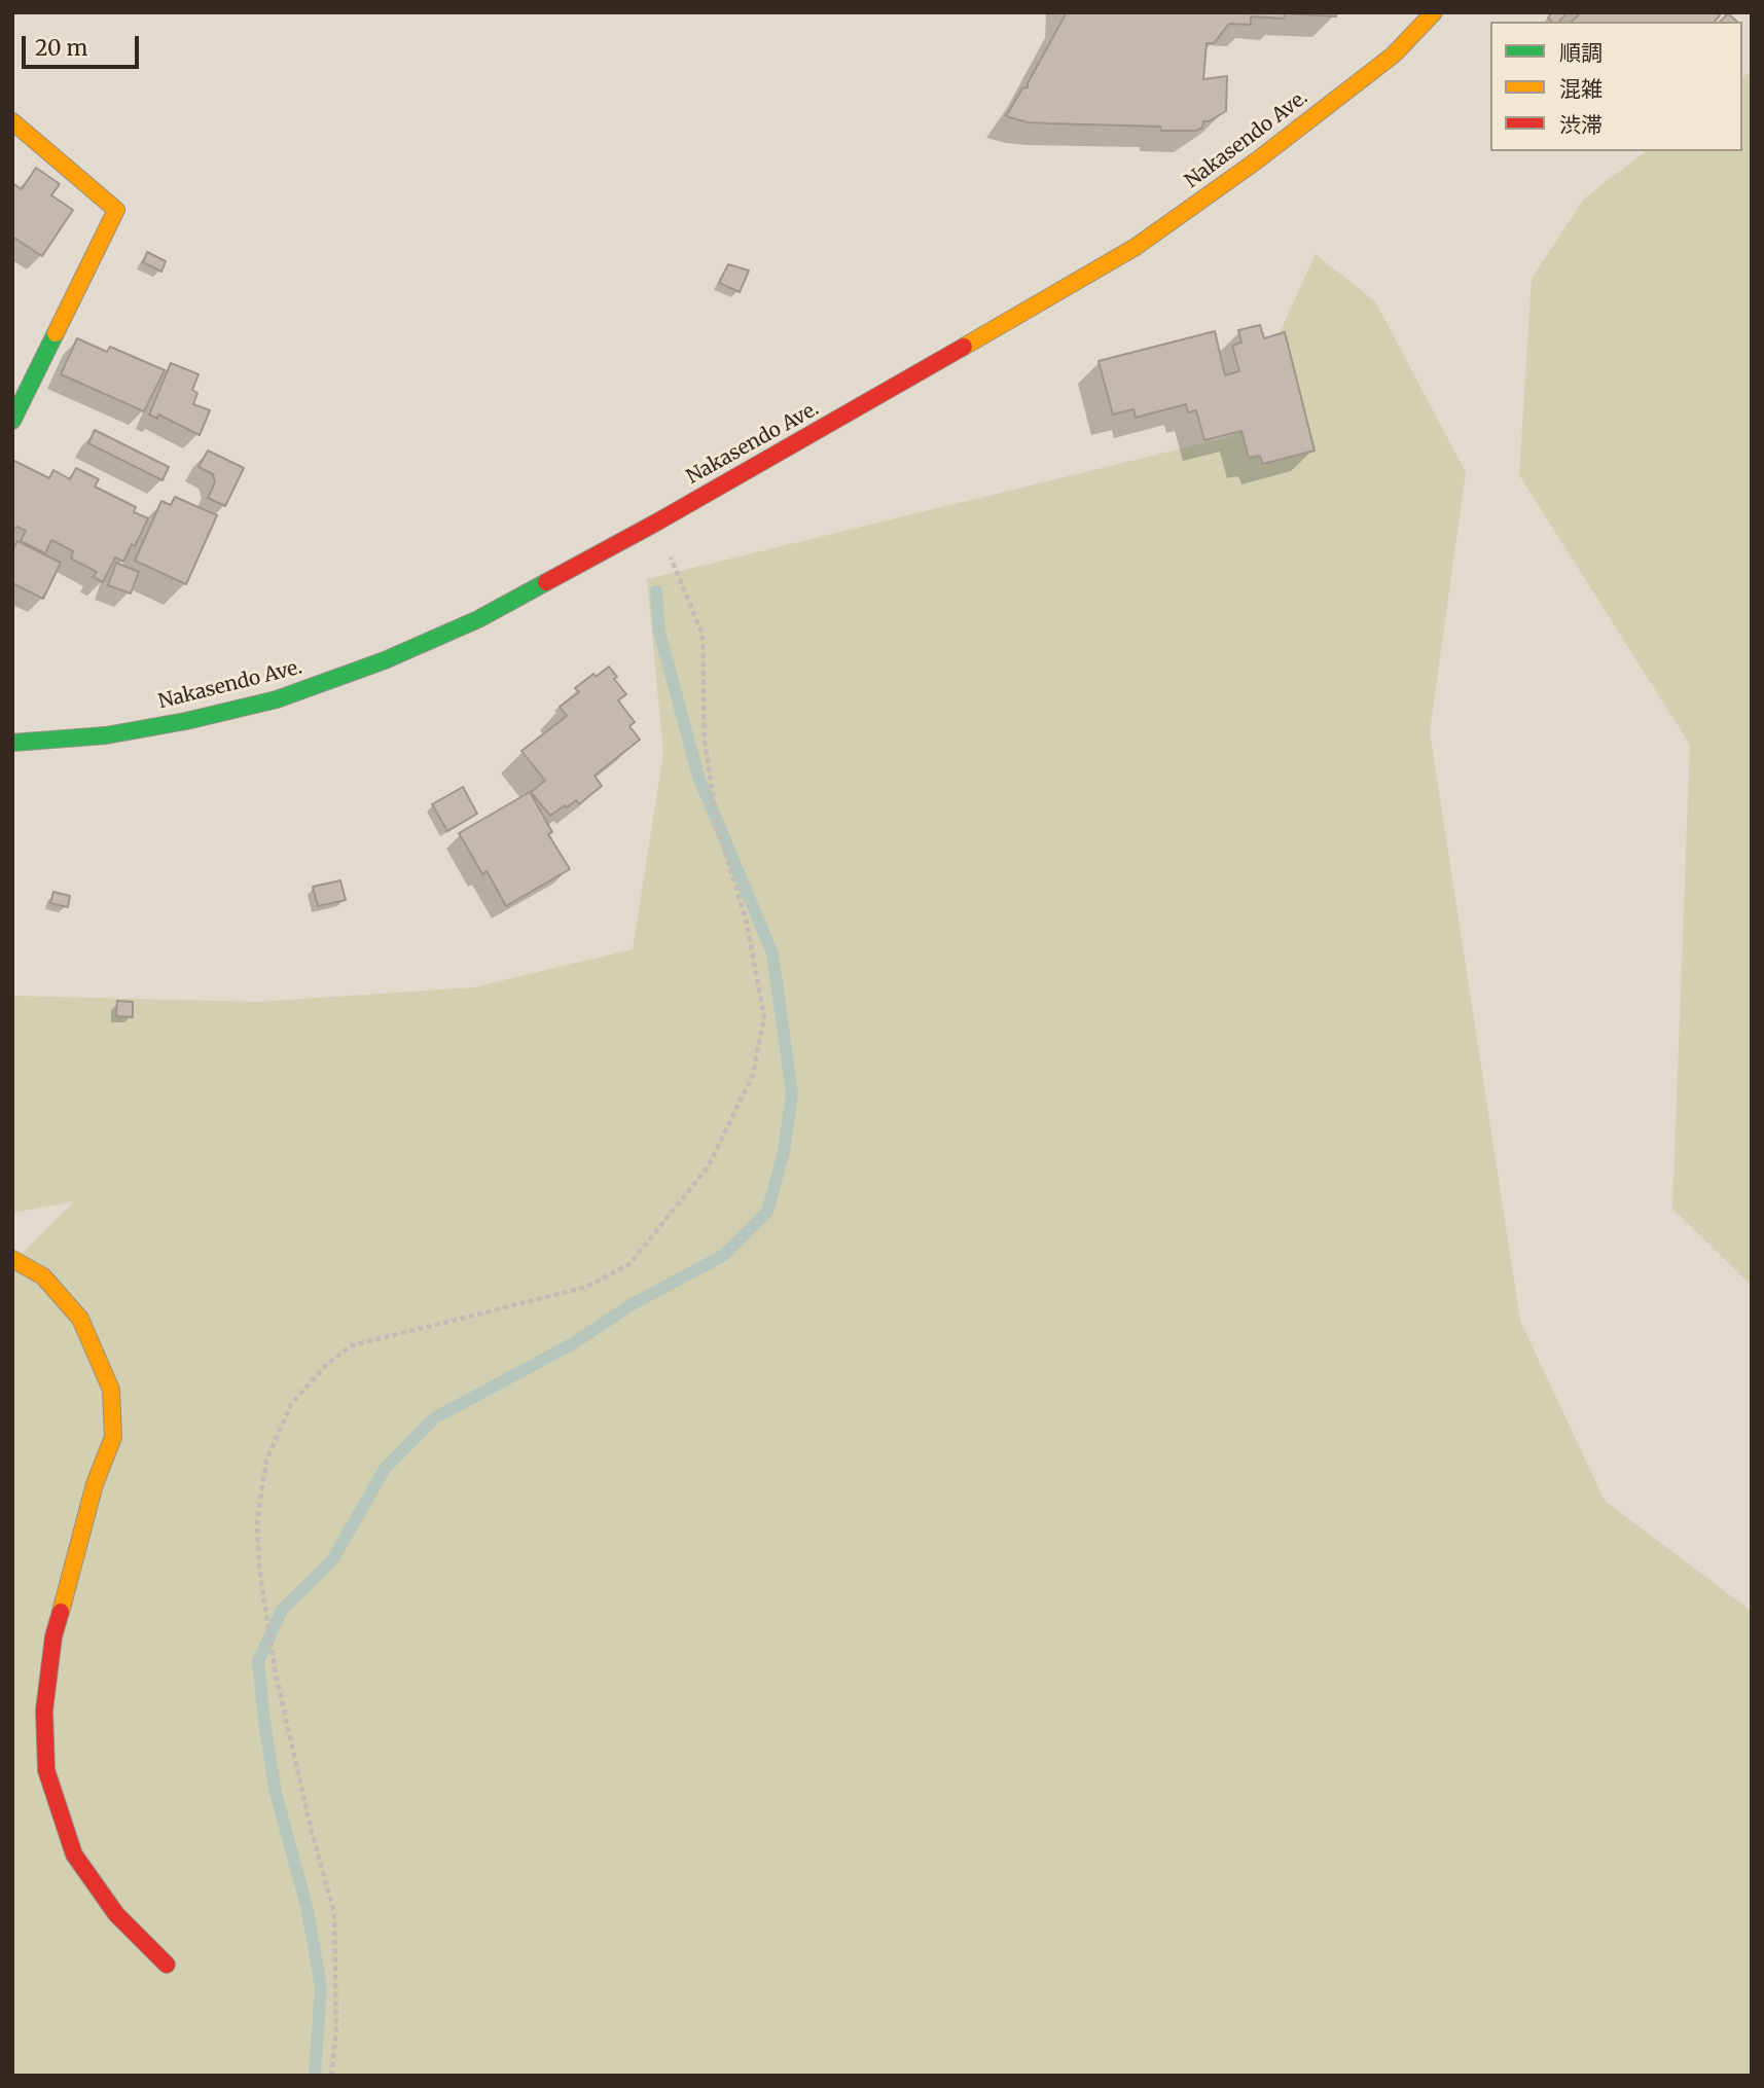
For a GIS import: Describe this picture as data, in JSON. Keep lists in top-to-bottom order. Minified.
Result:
{"streets":{"main road":["Nakasendo Ave."]},"legend":["順調","混雑","渋滞"],"scale_bar":"20 m"}
